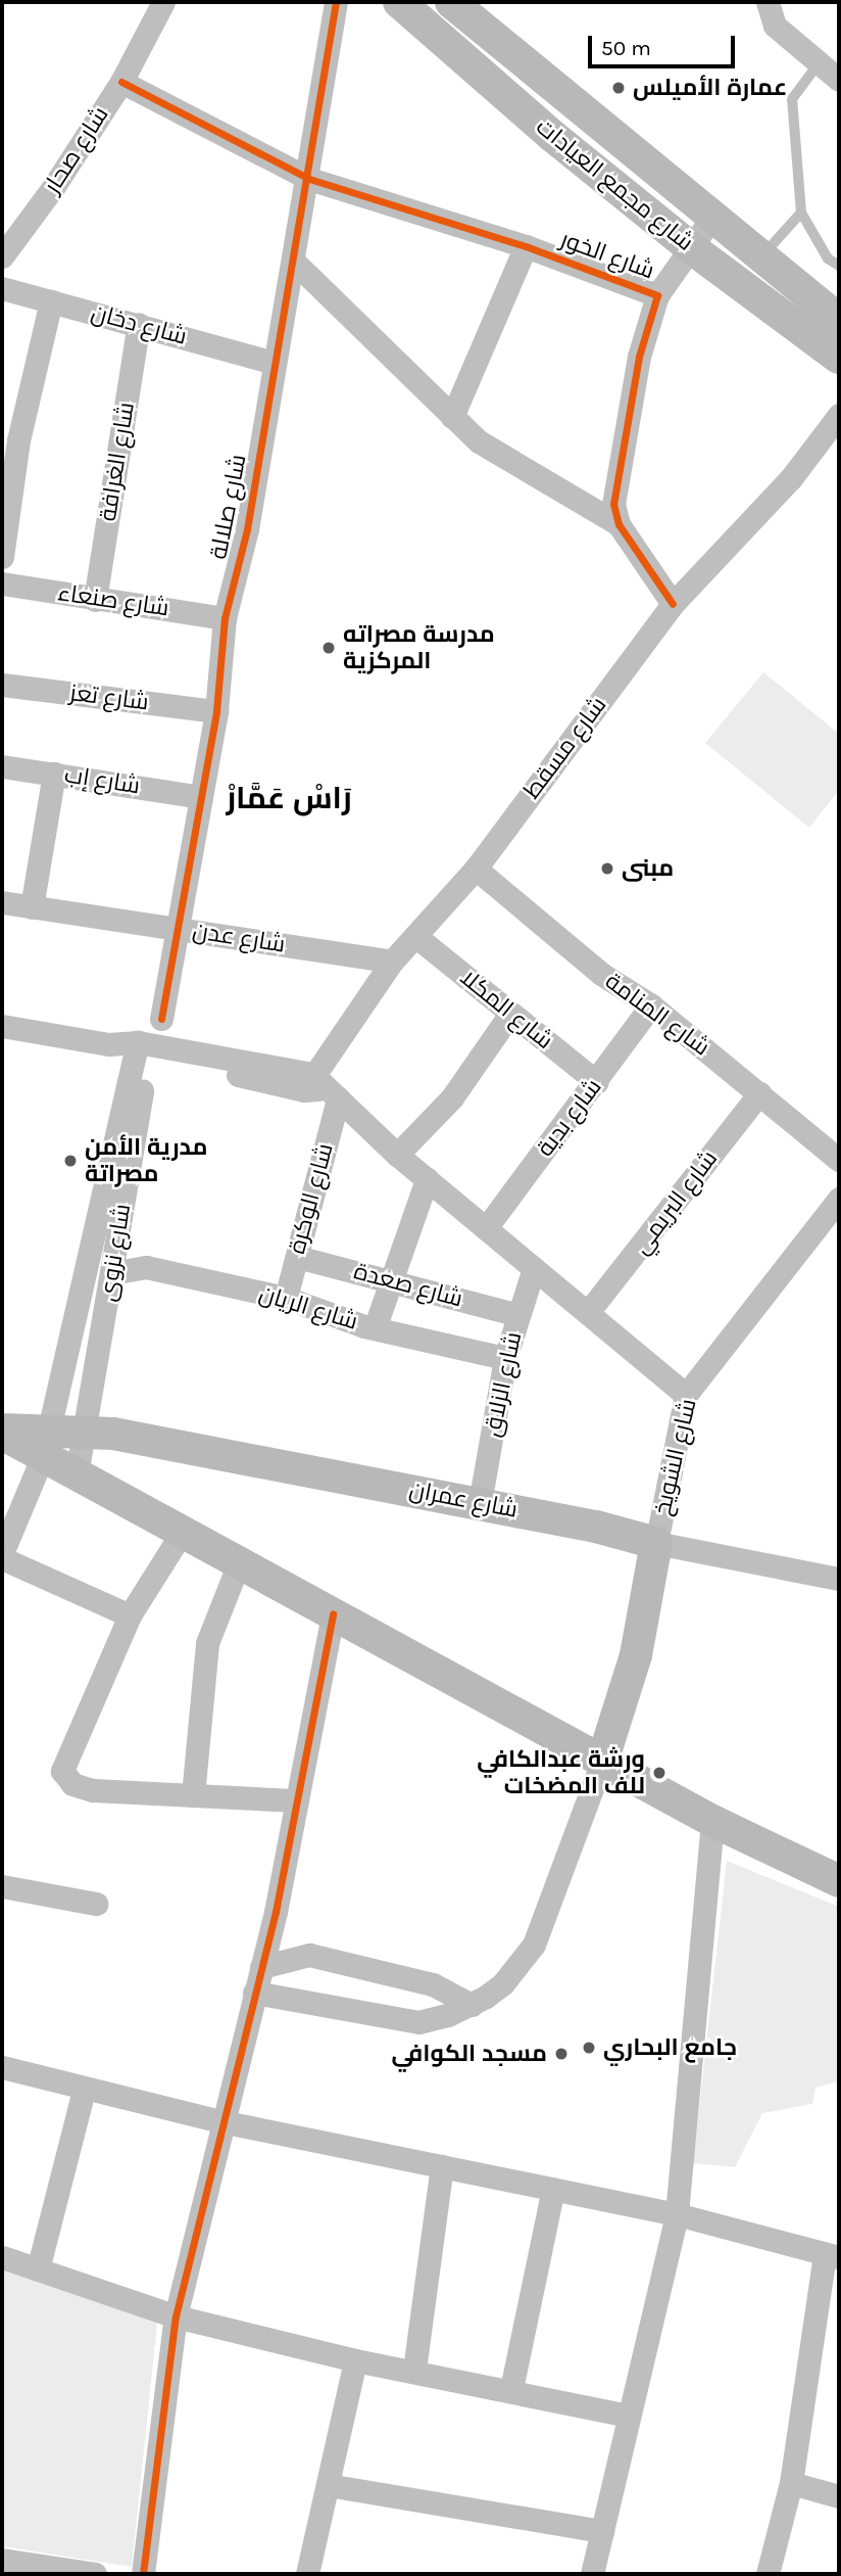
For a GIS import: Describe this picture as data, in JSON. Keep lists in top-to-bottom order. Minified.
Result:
{"streets":{"main road":["شارع مجمع العيادات","شارع الشويخ","شارع عمران"],"street":["شارع صحار","شارع الخور","شارع دخان","شارع الغرافة","شارع صلالة","شارع صنعاء","شارع تعز","شارع مسقط","شارع إب","شارع عدن","شارع المكلا","شارع المنامة","شارع بدية","شارع الوكرة","شارع البريمي","شارع نزوى","شارع صعدة","شارع الريان","شارع الزلاق"]},"crossings":[["شارع صحار","شارع الخور"],["شارع مجمع العيادات","شارع الخور"],["شارع الخور","شارع صلالة"],["شارع دخان","شارع الغرافة"],["شارع دخان","شارع صلالة"],["شارع الغرافة","شارع صنعاء"],["شارع صلالة","شارع صنعاء"],["شارع صلالة","شارع تعز"],["شارع صلالة","شارع إب"],["شارع صلالة","شارع عدن"],["شارع صلالة","شارع نزوى"],["شارع مسقط","شارع عدن"],["شارع مسقط","شارع المكلا"],["شارع مسقط","شارع المنامة"],["شارع مسقط","شارع الوكرة"],["شارع المكلا","شارع بدية"],["شارع المنامة","شارع بدية"],["شارع المنامة","شارع البريمي"],["شارع الوكرة","شارع صعدة"],["شارع الوكرة","شارع الريان"],["شارع نزوى","شارع الريان"],["شارع نزوى","شارع عمران"],["شارع صعدة","شارع الزلاق"],["شارع الريان","شارع الزلاق"],["شارع الزلاق","شارع عمران"],["شارع الشويخ","شارع عمران"]],"districts":["رَاسْ عَمَّارْ"],"places":["عمارة الأميلس","مدرسة مصراته المركزية","مبنى","مدرية الأمن مصراتة","ورشة عبدالكافي للف المضخات","جامع البحاري","مسجد الكوافي"],"scale_bar":"50 m"}
